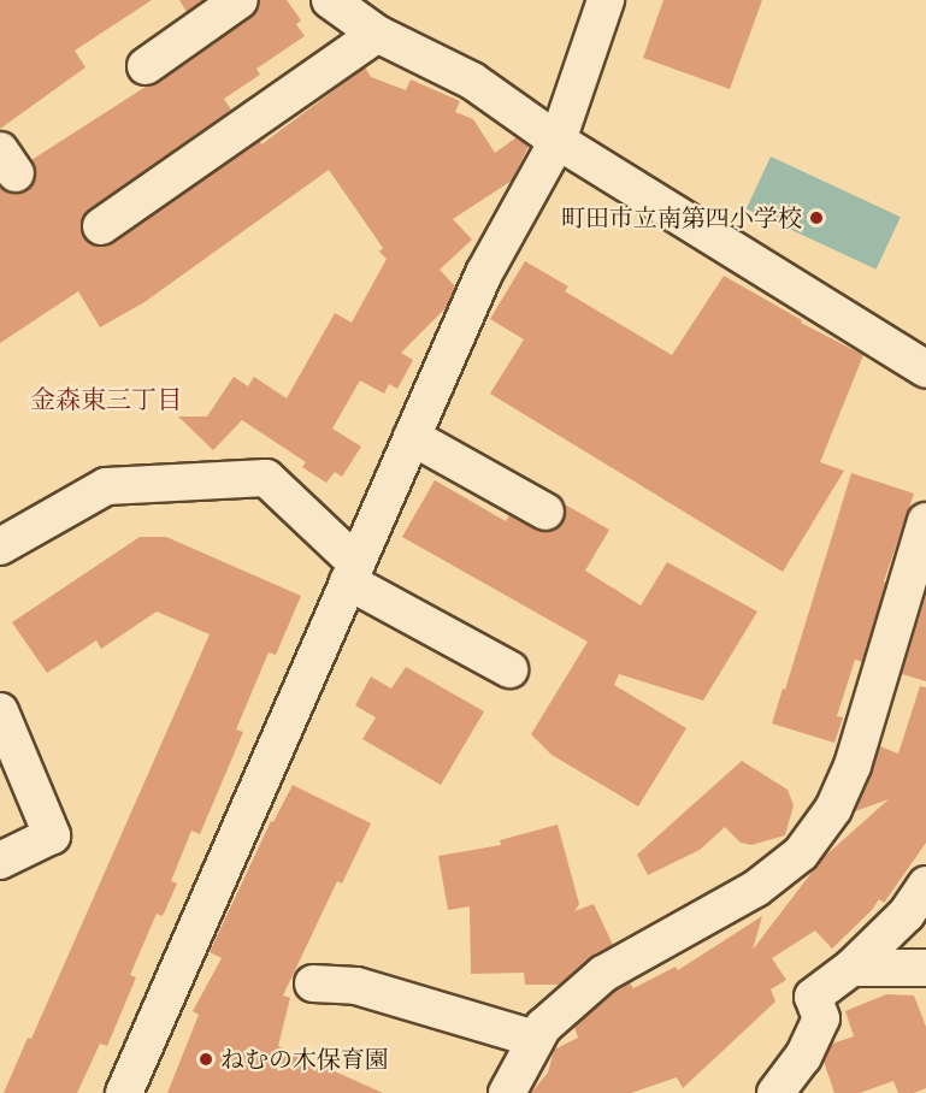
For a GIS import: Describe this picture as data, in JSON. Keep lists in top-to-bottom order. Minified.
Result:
{"districts":["金森東三丁目"],"places":["町田市立南第四小学校","ねむの木保育園"]}
